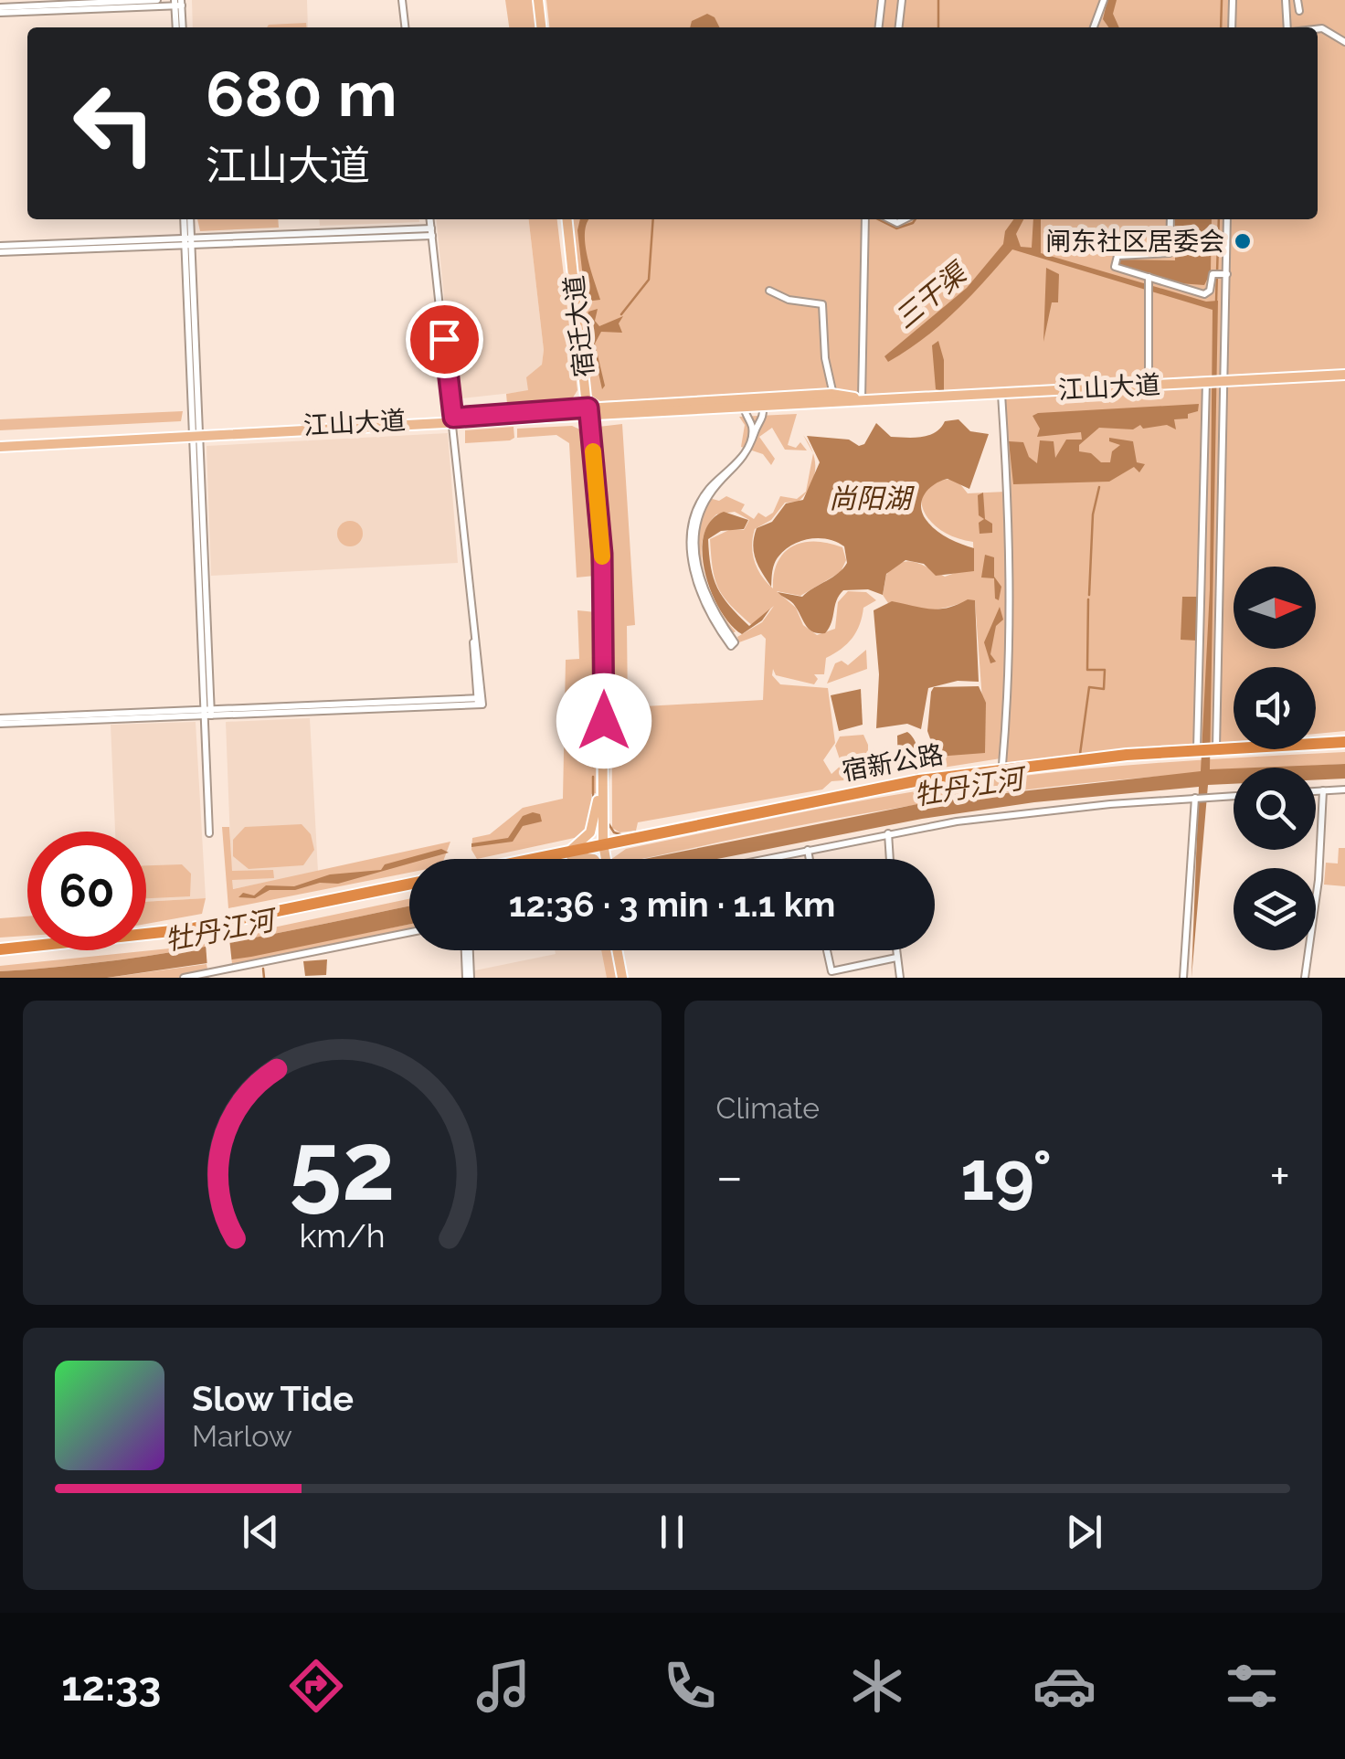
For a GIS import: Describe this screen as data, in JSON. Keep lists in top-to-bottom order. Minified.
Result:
{"streets":{"highway":["宿新公路"],"main road":["宿迁大道","江山大道"]},"crossings":[["宿迁大道","江山大道"]],"water":["三干渠","尚阳湖","牡丹江河"],"places":["闸东社区居委会"],"north":"right","page":{"turn":["680 m","江山大道"],"limit":"60","trip":"12:36 · 3 min · 1.1 km","tile":"Climate","heat":["−","19°","+"],"song":["Slow Tide","Marlow"],"tabs":"12:33","gauge":["52","km/h"]}}
